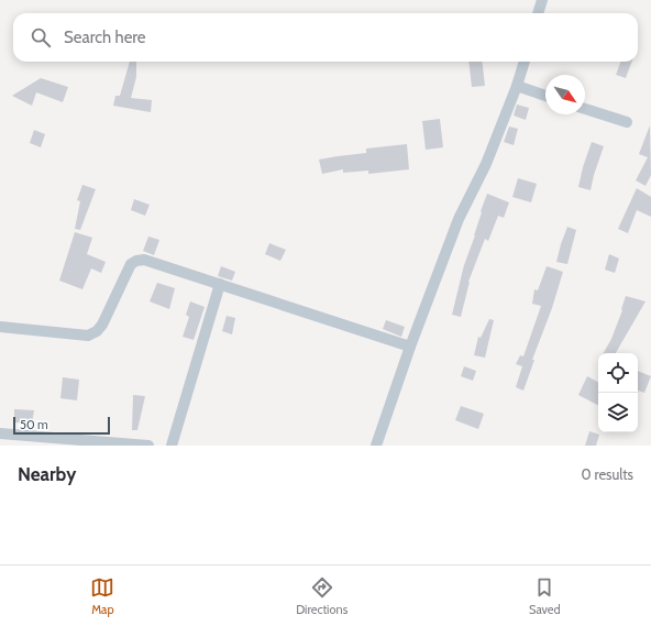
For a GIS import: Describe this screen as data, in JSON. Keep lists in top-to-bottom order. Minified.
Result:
{"scale_bar":"50 m","north":"bottom right","page":{"search":"Search here","scale":"50 m","heading":["Nearby","0 results"],"nav":["Map","Directions","Saved"]}}
